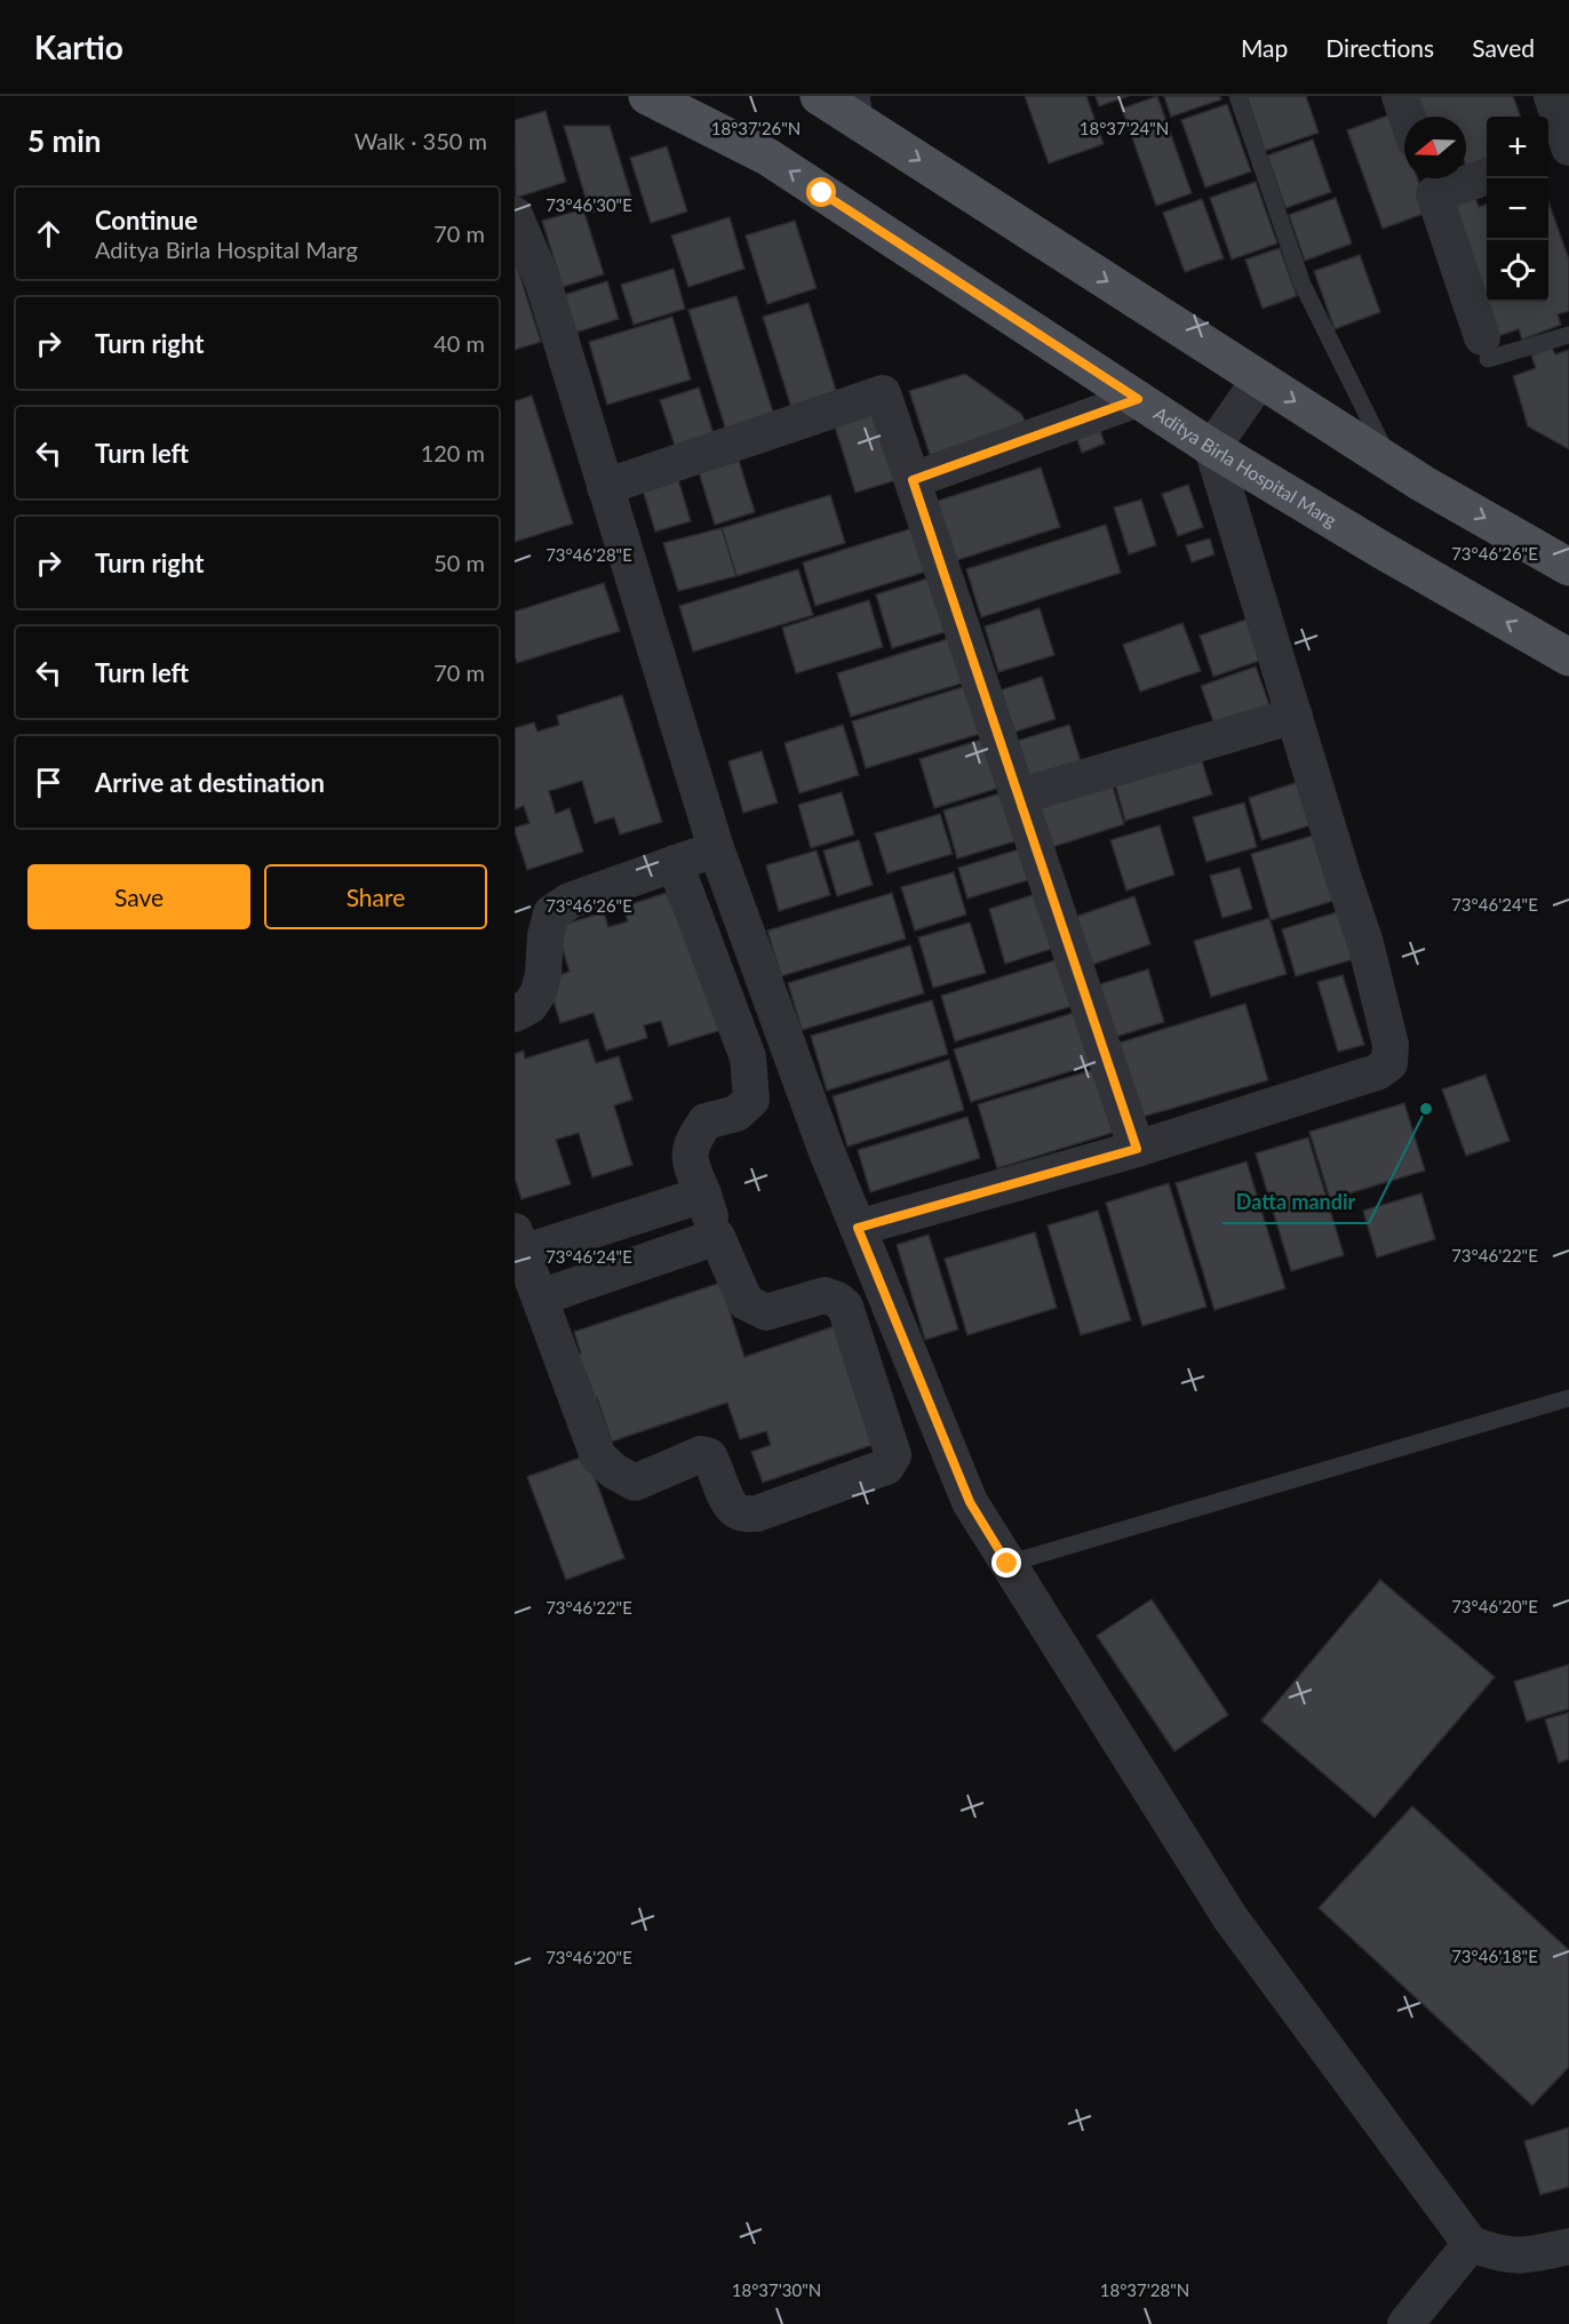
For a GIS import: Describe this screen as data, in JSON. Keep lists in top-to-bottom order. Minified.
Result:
{"streets":{"main road":["Aditya Birla Hospital Marg"]},"places":["Datta mandir"],"north":"left","page":{"header":"Kartio","nav":["Map","Directions","Saved"],"heading":["5 min","Walk · 350 m"],"map_buttons":["+","−"],"list":[["Continue","Aditya Birla Hospital Marg","70 m"],["Turn right","40 m"],["Turn left","120 m"],["Turn right","50 m"],["Turn left","70 m"],"Arrive at destination"],"buttons":["Save","Share"]},"coordinates":["18°37'26\"N","18°37'24\"N","73°46'30\"E","73°46'26\"E","73°46'28\"E","73°46'24\"E","73°46'22\"E","73°46'20\"E","73°46'18\"E","18°37'30\"N","18°37'28\"N"]}
